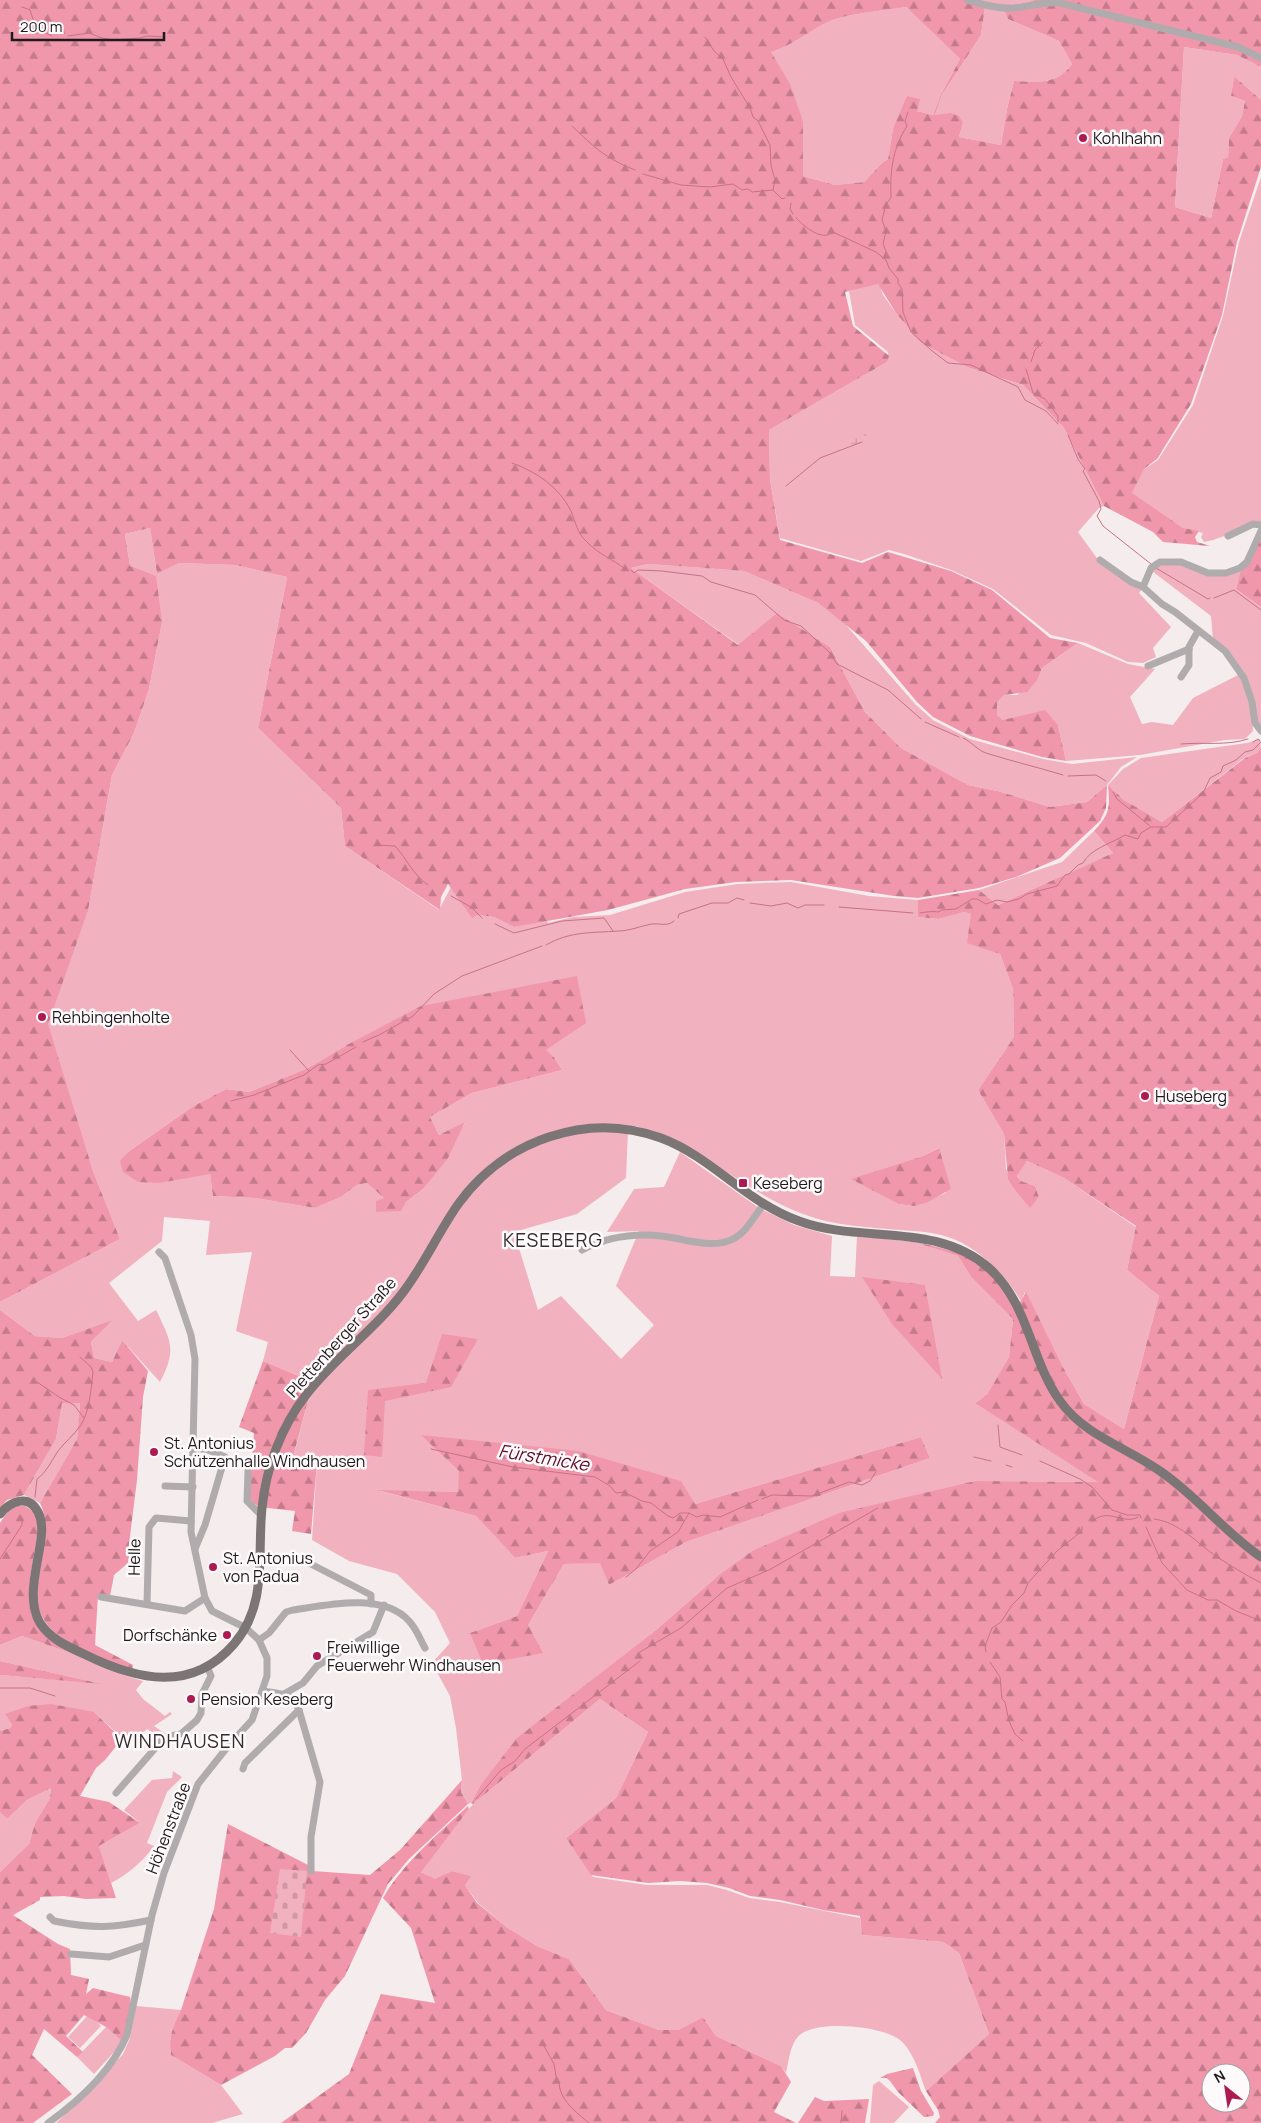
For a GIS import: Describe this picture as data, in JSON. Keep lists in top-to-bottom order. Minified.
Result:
{"streets":{"main road":["Plettenberger Straße"],"street":["Helle","Höhenstraße"]},"districts":["KESEBERG","WINDHAUSEN"],"water":["Fürstmicke"],"places":{"other":["Kohlhahn","Rehbingenholte","Huseberg","St. Antonius Schützenhalle Windhausen","St. Antonius von Padua","Dorfschänke","Freiwillige Feuerwehr Windhausen","Pension Keseberg"],"transit":["Keseberg"]},"scale_bar":"200 m","north":"top left"}
